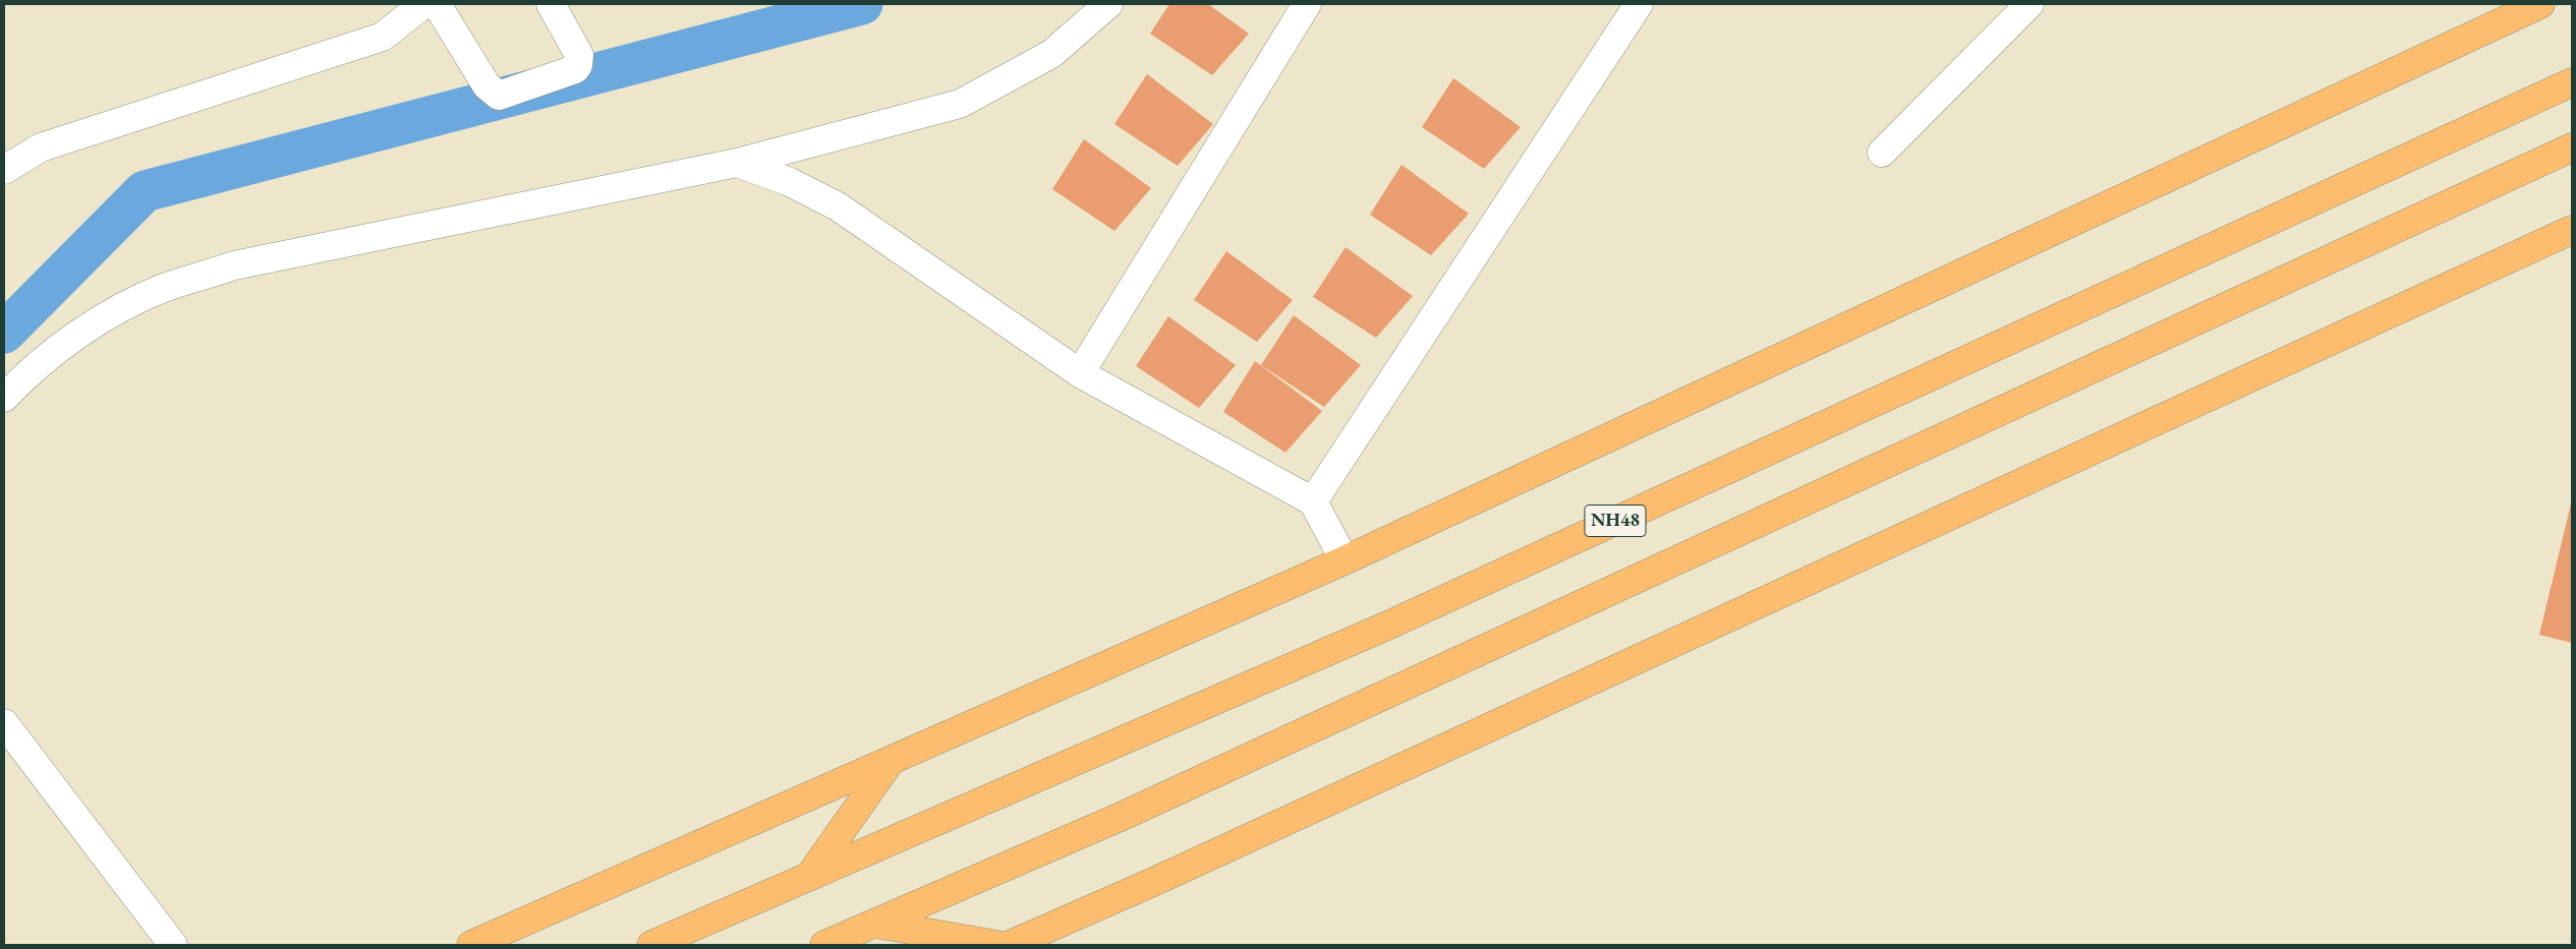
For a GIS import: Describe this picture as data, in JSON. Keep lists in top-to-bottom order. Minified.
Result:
{"streets":{"highway":["NH48"]}}
